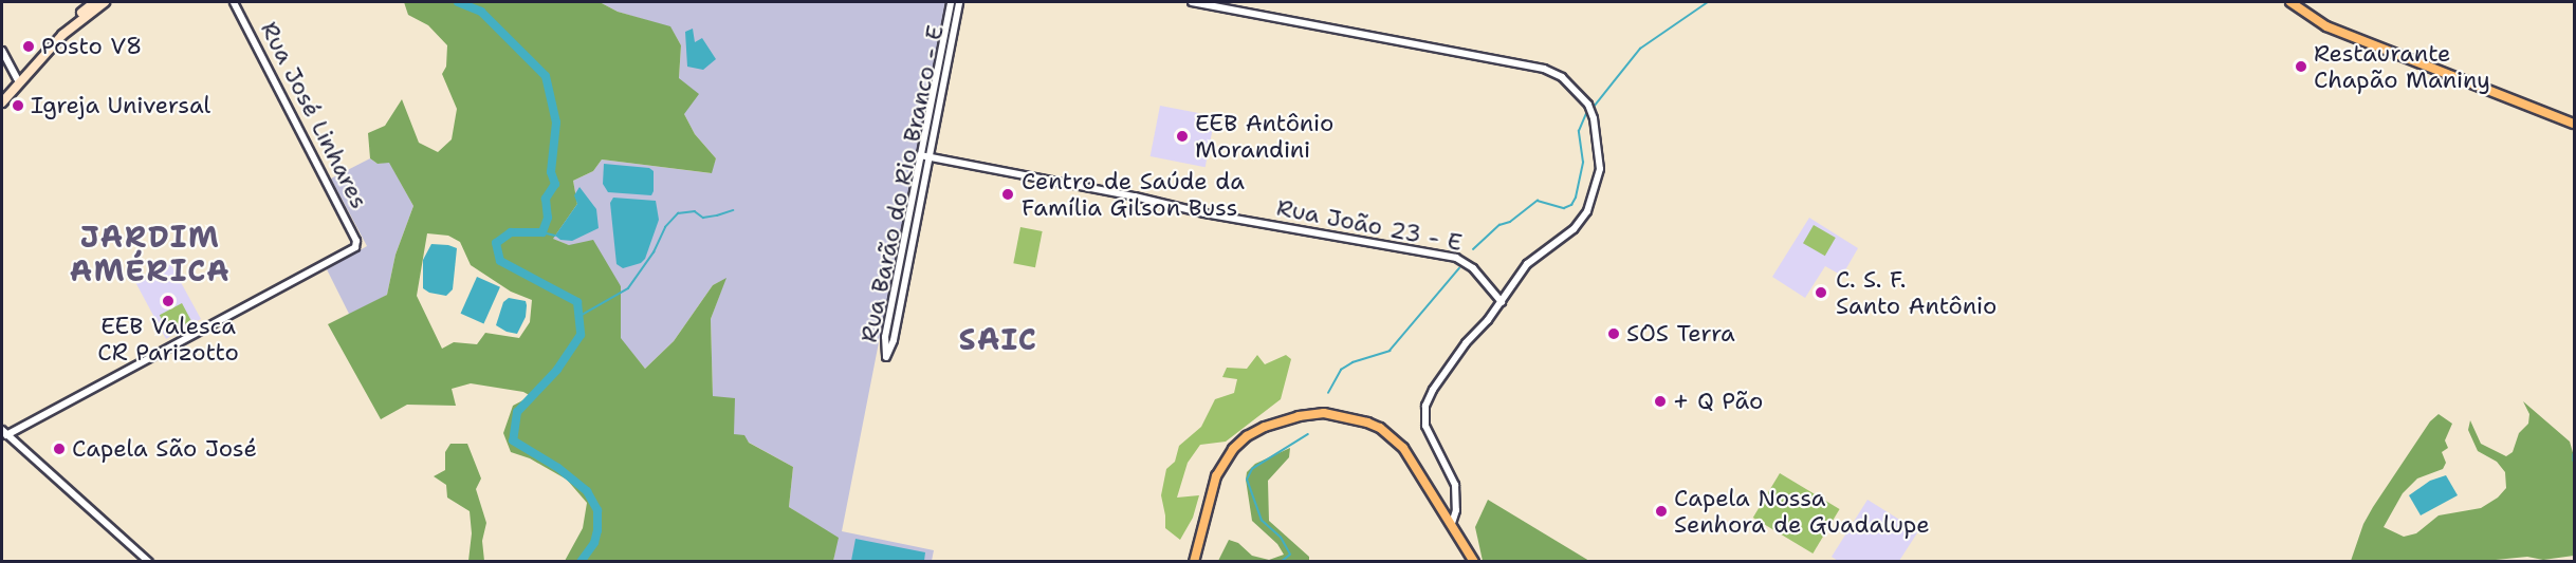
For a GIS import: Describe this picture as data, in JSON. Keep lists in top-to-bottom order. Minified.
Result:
{"streets":{"street":["Rua José Linhares","Rua Barão do Rio Branco - E","Rua João 23 - E"]},"crossings":[["Rua Barão do Rio Branco - E","Rua João 23 - E"]],"districts":["JARDIM AMÉRICA","SAIC"],"places":["Posto V8","Restaurante Chapão Maniny","Igreja Universal","EEB Antônio Morandini","Centro de Saúde da Família Gilson Buss","C. S. F. Santo Antônio","EEB Valesca CR Parizotto","SOS Terra","+ Q Pão","Capela São José","Capela Nossa Senhora de Guadalupe"]}
